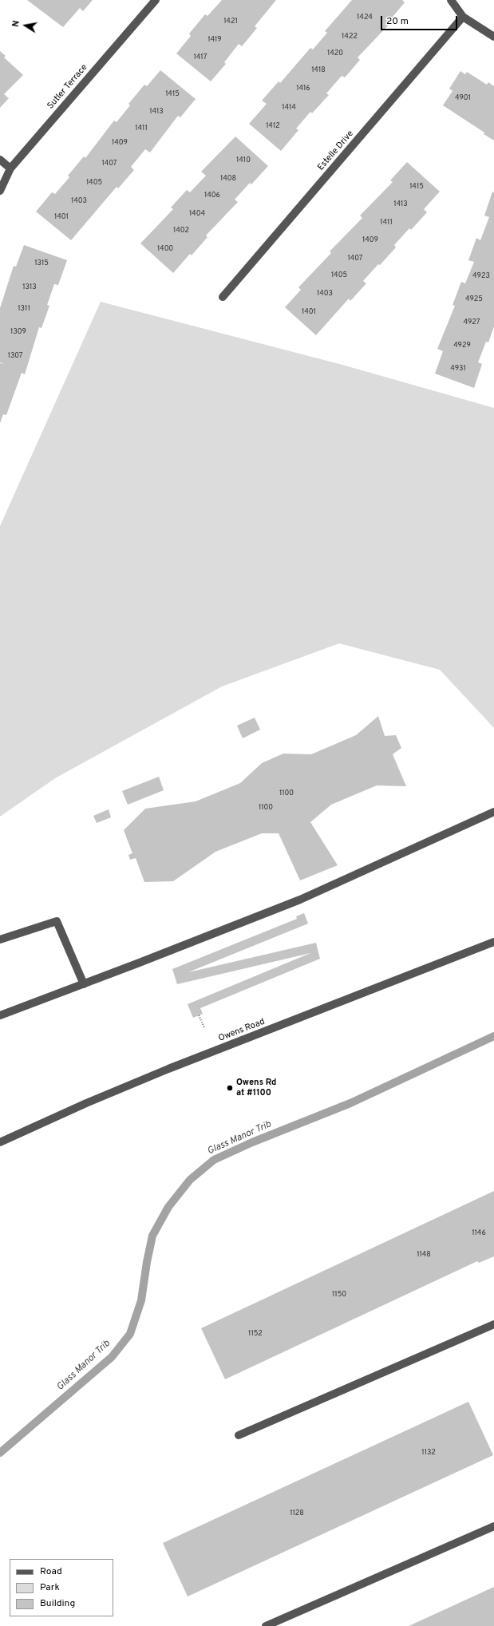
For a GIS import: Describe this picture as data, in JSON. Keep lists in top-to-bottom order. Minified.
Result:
{"streets":{"street":["Sutler Terrace","Estelle Drive","Owens Road"]},"water":["Glass Manor Trib"],"places":["Owens Rd at #1100"],"house_numbers":["1424","1421","1422","1419","1420","1417","1418","1416","1415","4901","1414","1413","1412","1411","1409","1410","1407","1408","1405","1415","1406","1403","1413","1404","1401","1411","1402","1409","1400","1407","1315","1405","4923","1313","1403","4925","1311","1401","4927","1309","4929","1307","4931","1100","1100","1146","1148","1150","1152","1132","1128"],"legend":["Road","Park","Building"],"scale_bar":"20 m","north":"left"}
